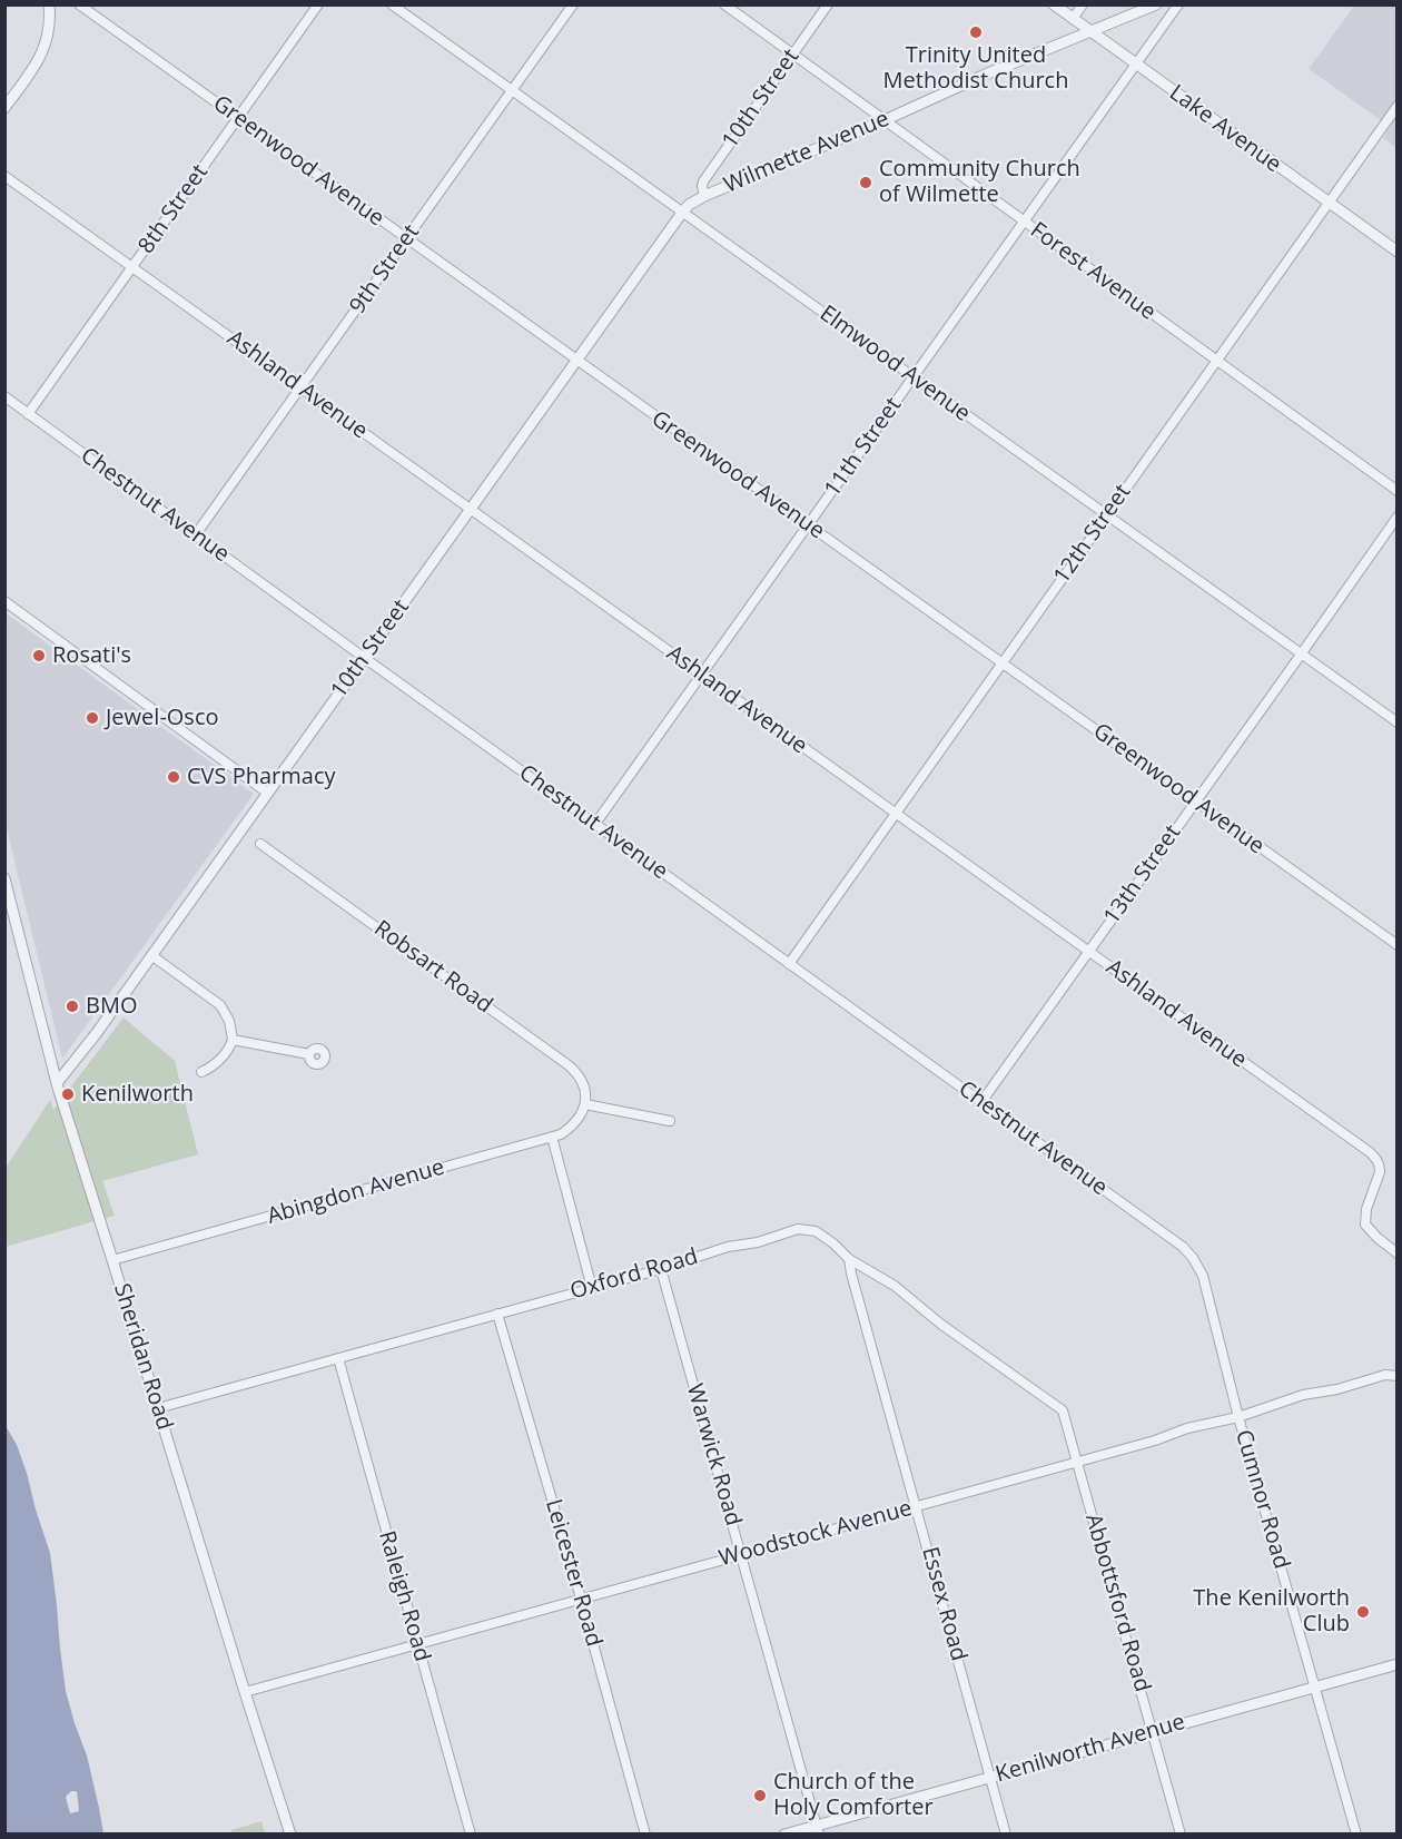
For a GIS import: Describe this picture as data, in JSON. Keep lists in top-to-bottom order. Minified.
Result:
{"streets":{"street":["10th Street","Lake Avenue","Wilmette Avenue","Greenwood Avenue","8th Street","9th Street","Forest Avenue","Elmwood Avenue","Ashland Avenue","11th Street","Chestnut Avenue","12th Street","13th Street","Robsart Road","Abingdon Avenue","Oxford Road","Sheridan Road","Warwick Road","Cumnor Road","Woodstock Avenue","Leicester Road","Raleigh Road","Abbottsford Road","Essex Road","Kenilworth Avenue"]},"crossings":[["10th Street","Wilmette Avenue"],["10th Street","Greenwood Avenue"],["10th Street","Forest Avenue"],["10th Street","Elmwood Avenue"],["10th Street","Ashland Avenue"],["10th Street","Chestnut Avenue"],["10th Street","Sheridan Road"],["Lake Avenue","Wilmette Avenue"],["Lake Avenue","11th Street"],["Lake Avenue","12th Street"],["Wilmette Avenue","Forest Avenue"],["Wilmette Avenue","Elmwood Avenue"],["Greenwood Avenue","8th Street"],["Greenwood Avenue","9th Street"],["Greenwood Avenue","11th Street"],["Greenwood Avenue","12th Street"],["Greenwood Avenue","13th Street"],["8th Street","Ashland Avenue"],["8th Street","Chestnut Avenue"],["9th Street","Elmwood Avenue"],["9th Street","Ashland Avenue"],["9th Street","Chestnut Avenue"],["Forest Avenue","11th Street"],["Forest Avenue","12th Street"],["Elmwood Avenue","11th Street"],["Elmwood Avenue","12th Street"],["Elmwood Avenue","13th Street"],["Ashland Avenue","11th Street"],["Ashland Avenue","12th Street"],["Ashland Avenue","13th Street"],["11th Street","Chestnut Avenue"],["Chestnut Avenue","12th Street"],["Chestnut Avenue","13th Street"],["Chestnut Avenue","Cumnor Road"],["Robsart Road","Abingdon Avenue"],["Abingdon Avenue","Sheridan Road"],["Oxford Road","Sheridan Road"],["Oxford Road","Warwick Road"],["Oxford Road","Leicester Road"],["Oxford Road","Raleigh Road"],["Oxford Road","Abbottsford Road"],["Oxford Road","Essex Road"],["Sheridan Road","Woodstock Avenue"],["Warwick Road","Woodstock Avenue"],["Warwick Road","Kenilworth Avenue"],["Cumnor Road","Woodstock Avenue"],["Cumnor Road","Kenilworth Avenue"],["Woodstock Avenue","Leicester Road"],["Woodstock Avenue","Raleigh Road"],["Woodstock Avenue","Abbottsford Road"],["Woodstock Avenue","Essex Road"],["Abbottsford Road","Kenilworth Avenue"],["Essex Road","Kenilworth Avenue"]],"places":["Trinity United Methodist Church","Community Church of Wilmette","Rosati's","Jewel-Osco","CVS Pharmacy","BMO","Kenilworth","The Kenilworth Club","Church of the Holy Comforter"]}
